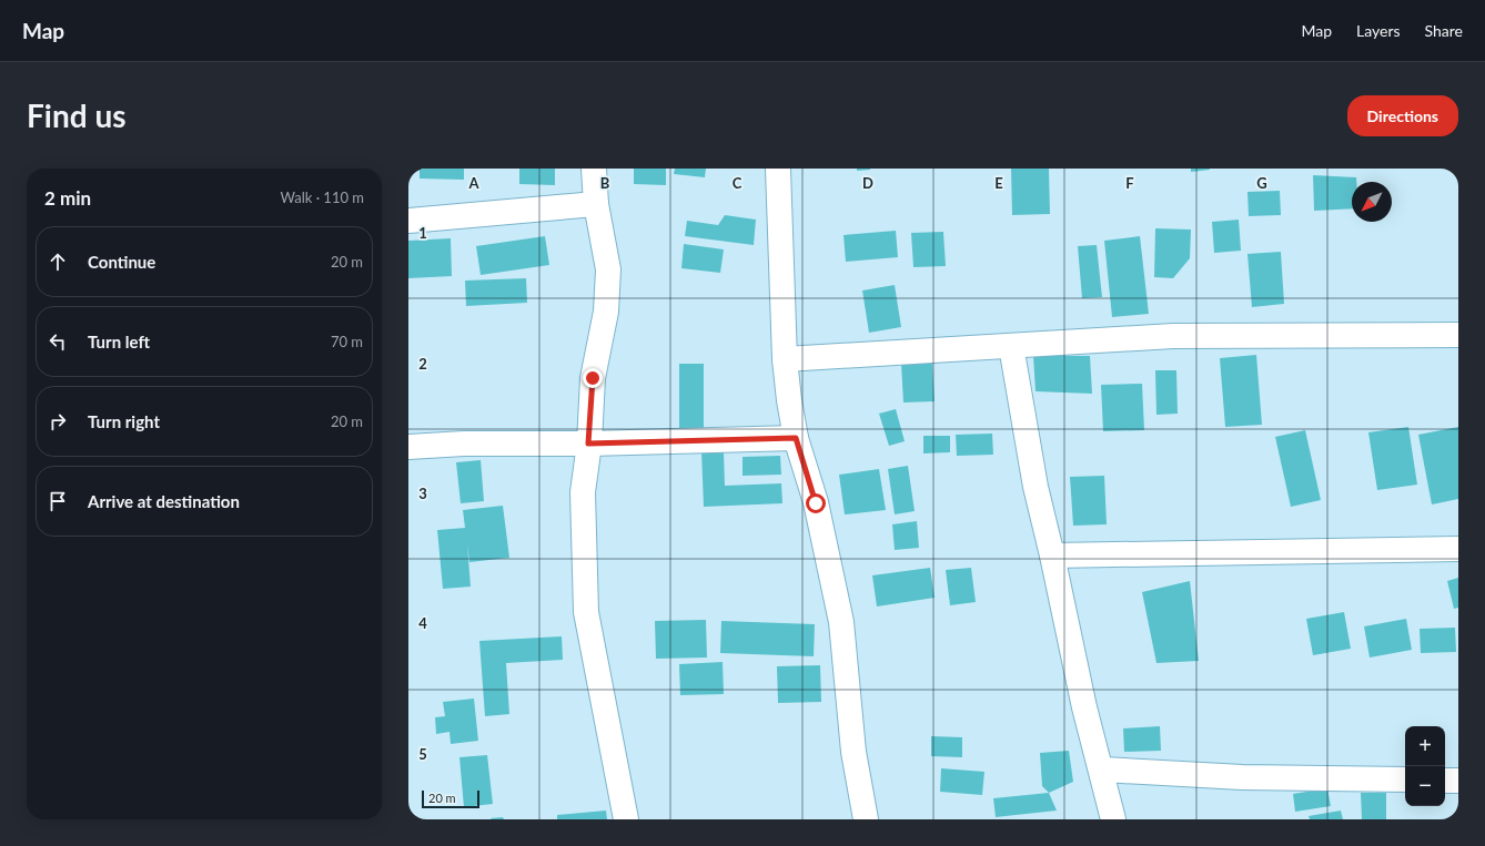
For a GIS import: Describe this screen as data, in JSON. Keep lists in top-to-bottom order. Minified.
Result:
{"scale_bar":"20 m","north":"bottom left","page":{"header":"Map","nav":["Map","Layers","Share"],"buttons":"Directions","title":"Find us","heading":["2 min","Walk · 110 m"],"list":[["Continue","20 m"],["Turn left","70 m"],["Turn right","20 m"],"Arrive at destination"],"map_buttons":["+","−"],"scale":"20 m"},"grid":{"columns":["A","B","C","D","E","F","G"],"rows":["1","2","3","4","5"]}}
